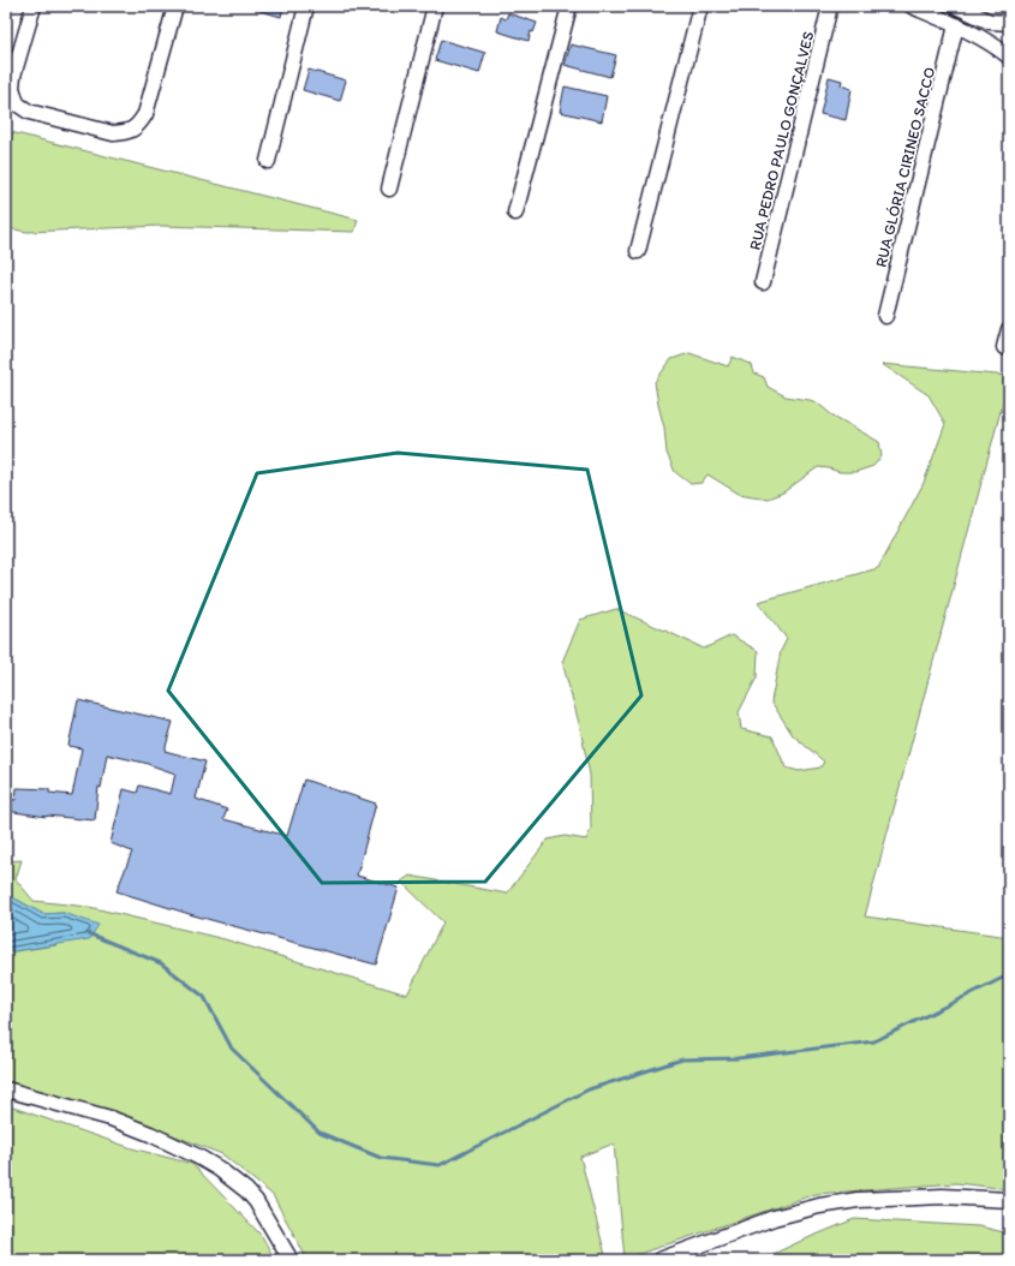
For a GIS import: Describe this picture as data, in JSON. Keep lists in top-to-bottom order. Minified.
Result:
{"streets":{"street":["RUA PEDRO PAULO GONÇALVES","RUA GLÓRIA CIRINEO SACCO"]}}
